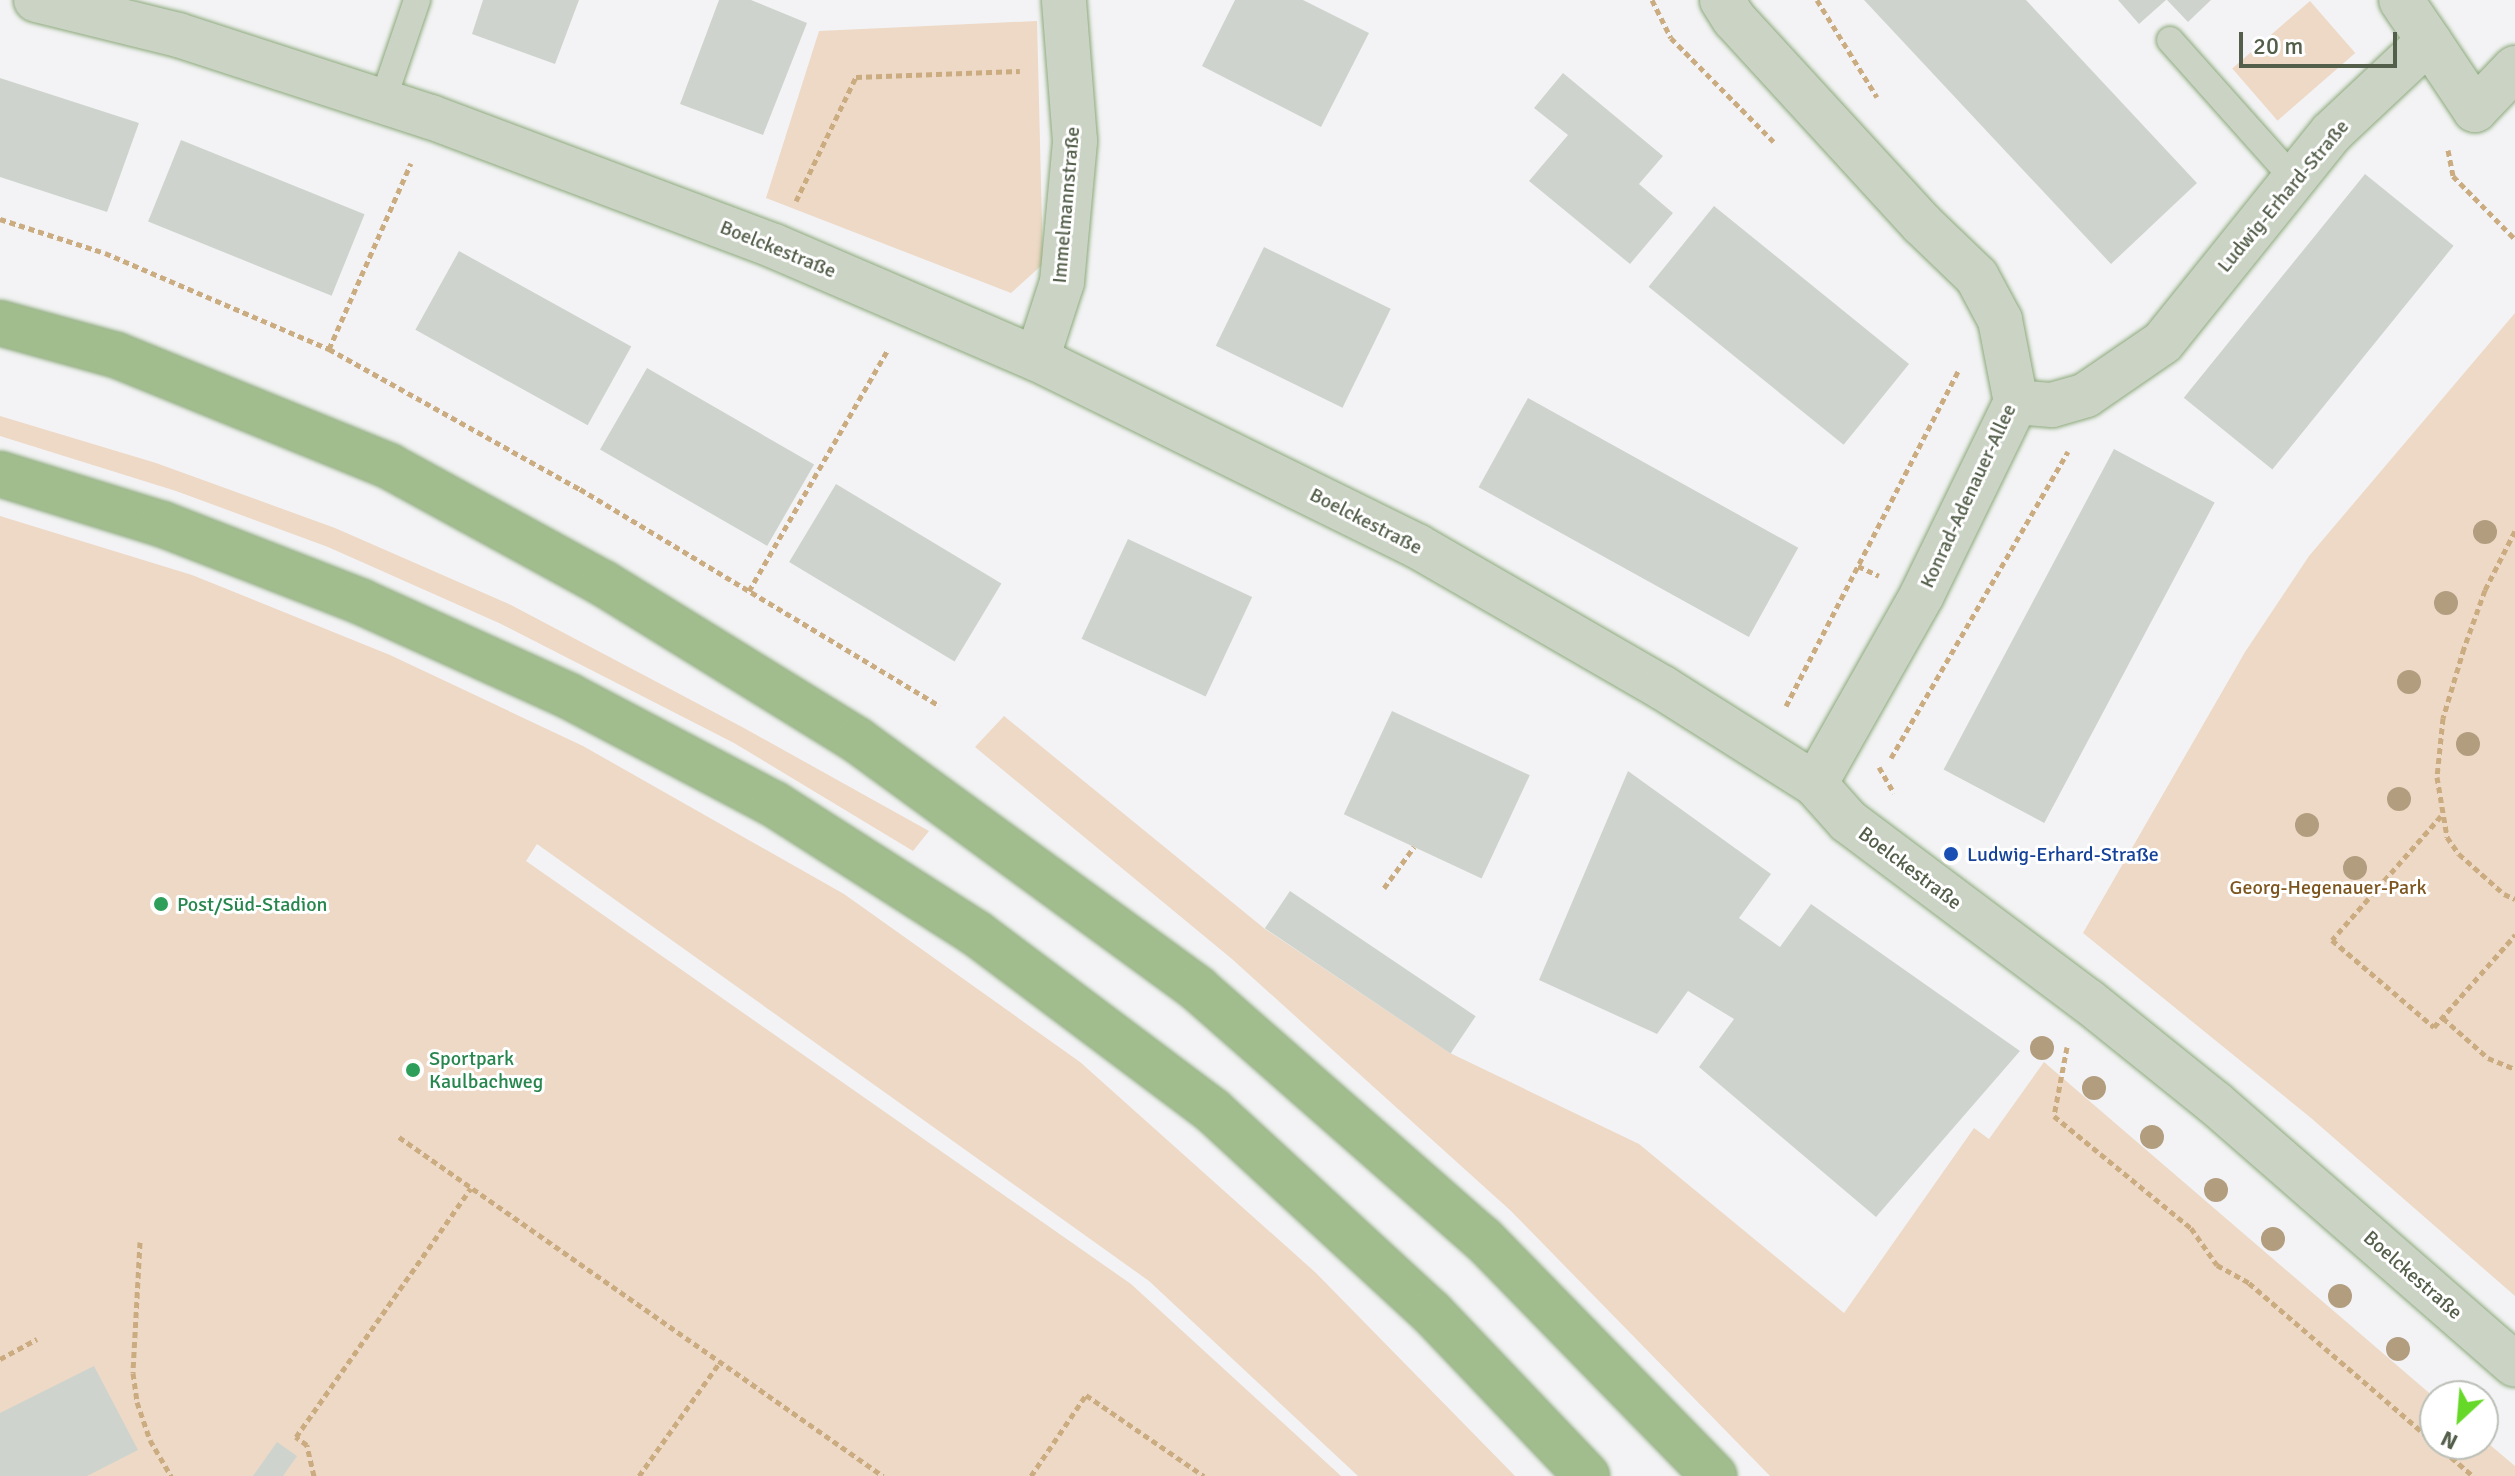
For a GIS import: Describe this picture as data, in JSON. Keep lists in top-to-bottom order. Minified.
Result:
{"streets":{"street":["Ludwig-Erhard-Straße","Immelmannstraße","Boelckestraße","Konrad-Adenauer-Allee"]},"crossings":[["Ludwig-Erhard-Straße","Konrad-Adenauer-Allee"],["Immelmannstraße","Boelckestraße"],["Boelckestraße","Konrad-Adenauer-Allee"]],"parks":["Georg-Hegenauer-Park"],"places":["Ludwig-Erhard-Straße","Post/Süd-Stadion","Sportpark Kaulbachweg"],"scale_bar":"20 m","north":"bottom left"}
